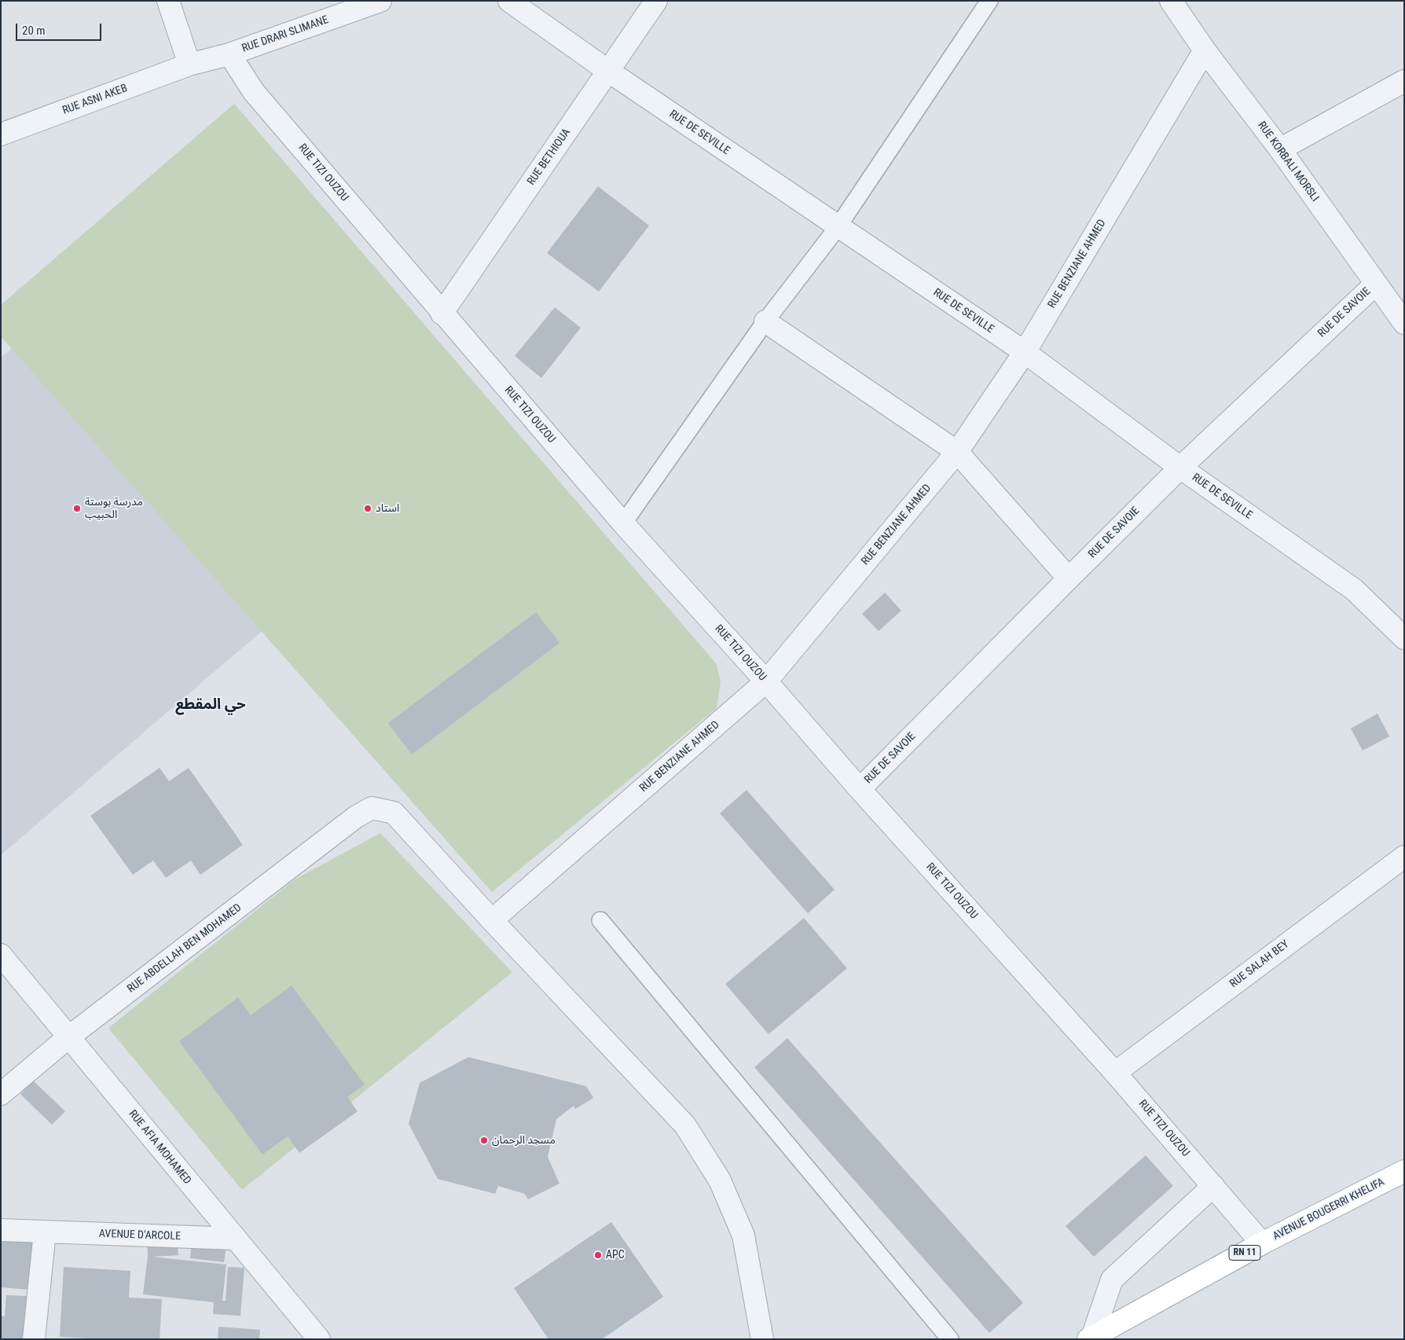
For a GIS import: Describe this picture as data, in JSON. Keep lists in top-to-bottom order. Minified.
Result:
{"streets":{"main road":["AVENUE BOUGERRI KHELIFA","RN 11"],"street":["RUE DRARI SLIMANE","RUE ASNI AKEB","RUE DE SEVILLE","RUE BETHIOUA","RUE KORBALI MORSLI","RUE TIZI OUZOU","RUE BENZIANE AHMED","RUE DE SAVOIE","RUE ABDELLAH BEN MOHAMED","RUE SALAH BEY","RUE AFIA MOHAMED","AVENUE D'ARCOLE"]},"crossings":[["RUE DRARI SLIMANE","RUE ASNI AKEB"],["RUE DRARI SLIMANE","RUE TIZI OUZOU"],["RUE DE SEVILLE","RUE BETHIOUA"],["RUE DE SEVILLE","RUE BENZIANE AHMED"],["RUE DE SEVILLE","RUE DE SAVOIE"],["RUE BETHIOUA","RUE TIZI OUZOU"],["RUE KORBALI MORSLI","RUE BENZIANE AHMED"],["RUE KORBALI MORSLI","RUE DE SAVOIE"],["RUE TIZI OUZOU","RUE BENZIANE AHMED"],["RUE TIZI OUZOU","RUE DE SAVOIE"],["RUE TIZI OUZOU","RUE SALAH BEY"],["RUE TIZI OUZOU","AVENUE BOUGERRI KHELIFA"],["RUE BENZIANE AHMED","RUE ABDELLAH BEN MOHAMED"],["RUE ABDELLAH BEN MOHAMED","RUE AFIA MOHAMED"],["RUE AFIA MOHAMED","AVENUE D'ARCOLE"]],"districts":["حي المقطع"],"places":["مدرسة بوستة الحبيب","استاد","مسجد الرحمان","APC"],"scale_bar":"20 m"}
